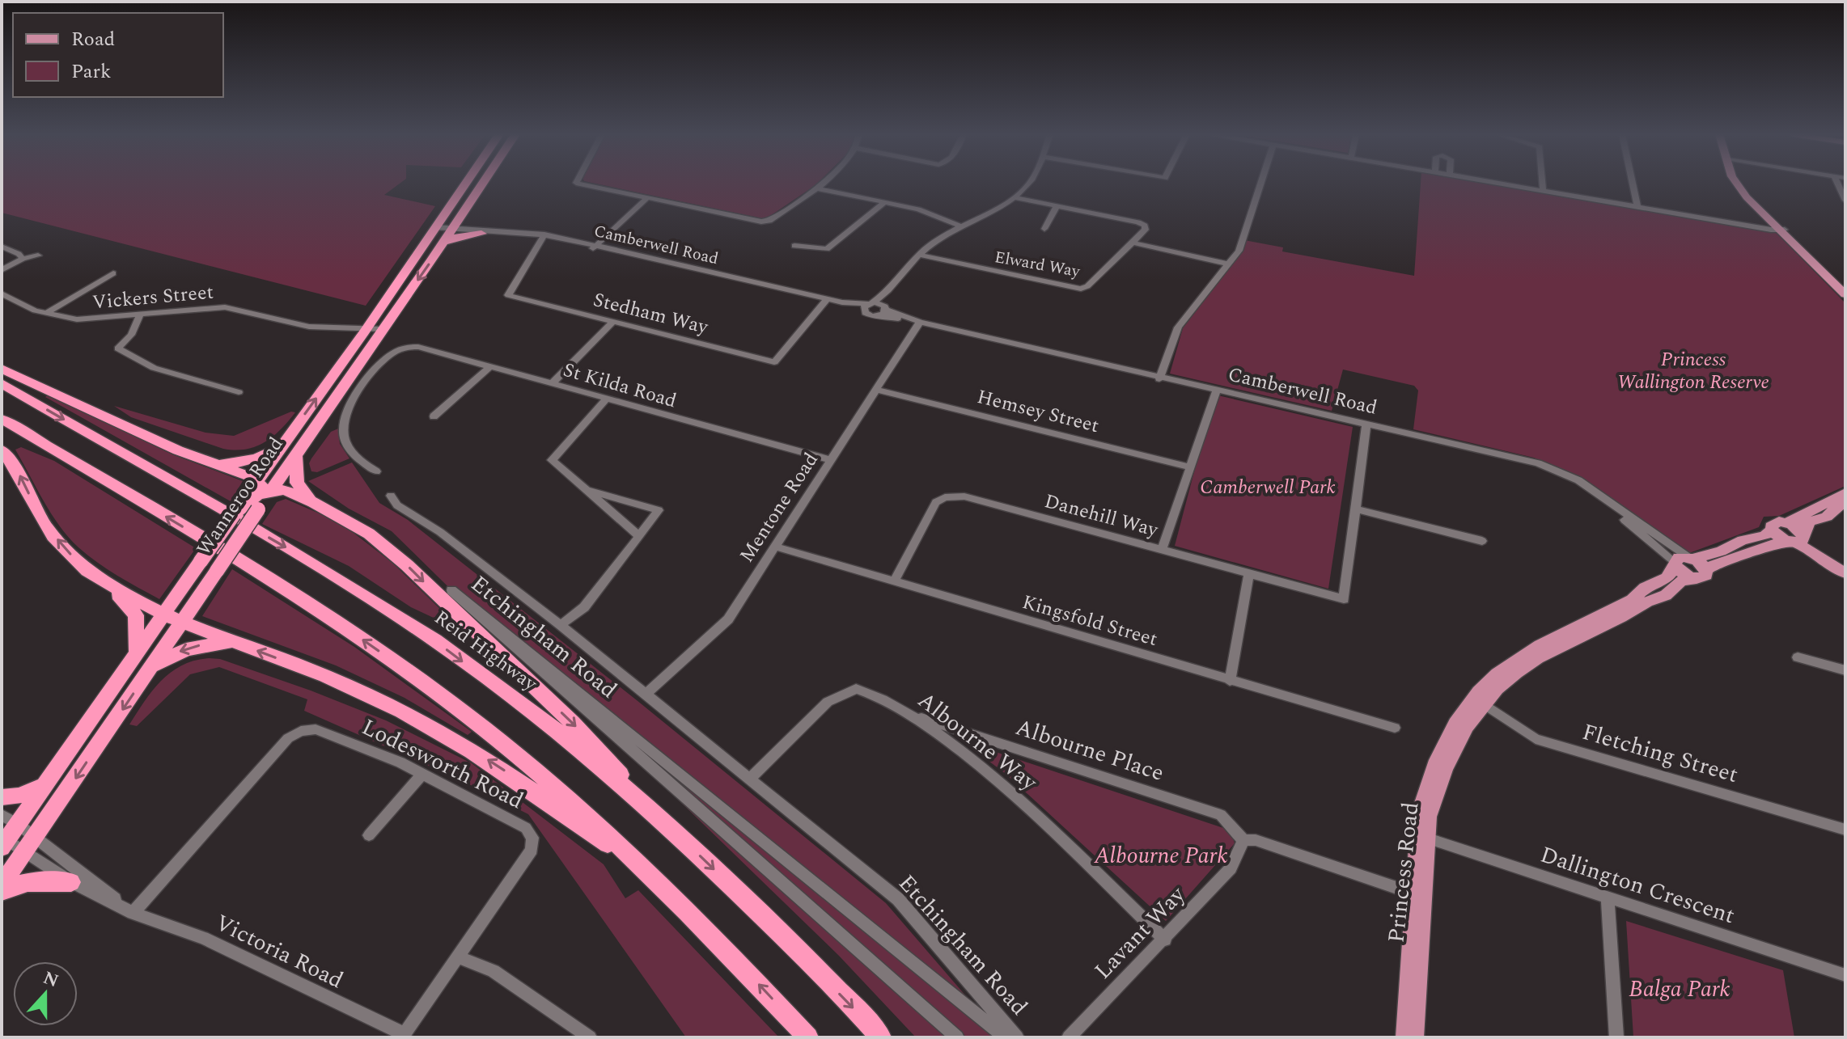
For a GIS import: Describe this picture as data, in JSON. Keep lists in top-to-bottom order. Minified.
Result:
{"streets":{"highway":["Wanneroo Road","Reid Highway"],"main road":["Princess Road"],"street":["Camberwell Road","Elward Way","Vickers Street","Stedham Way","St Kilda Road","Hemsey Street","Mentone Road","Danehill Way","Kingsfold Street","Etchingham Road","Albourne Way","Albourne Place","Fletching Street","Lodesworth Road","Dallington Crescent","Lavant Way","Victoria Road"]},"crossings":[["Camberwell Road","Stedham Way"],["Camberwell Road","Wanneroo Road"],["Camberwell Road","Mentone Road"],["Camberwell Road","Princess Road"],["Vickers Street","Wanneroo Road"],["St Kilda Road","Mentone Road"],["Hemsey Street","Mentone Road"],["Wanneroo Road","Victoria Road"],["Mentone Road","Kingsfold Street"],["Mentone Road","Etchingham Road"],["Danehill Way","Kingsfold Street"],["Etchingham Road","Albourne Way"],["Albourne Way","Albourne Place"],["Albourne Way","Lavant Way"],["Albourne Place","Lavant Way"],["Fletching Street","Princess Road"],["Lodesworth Road","Victoria Road"],["Princess Road","Dallington Crescent"]],"parks":["Princess Wallington Reserve","Camberwell Park","Albourne Park","Balga Park"],"legend":["Road","Park"],"north":"top"}
